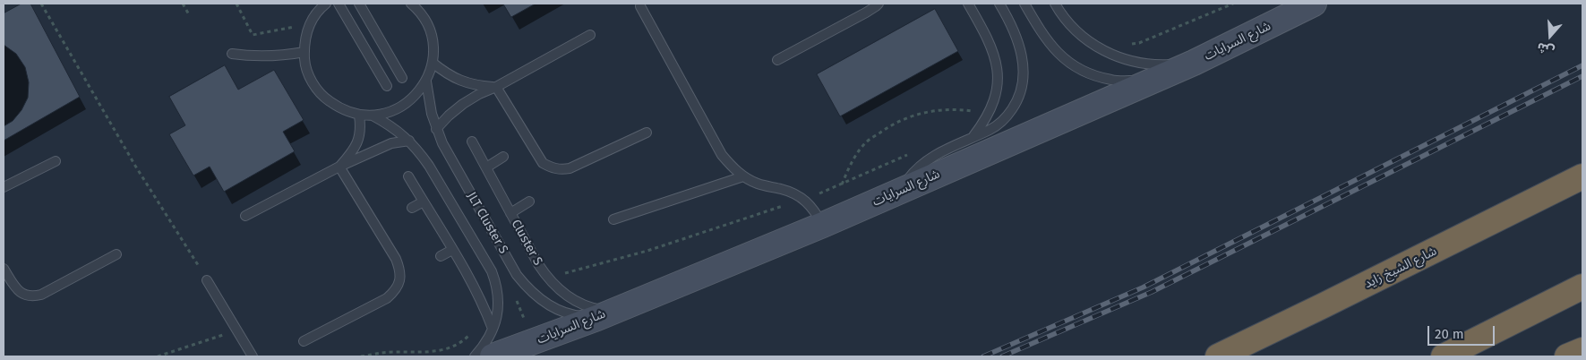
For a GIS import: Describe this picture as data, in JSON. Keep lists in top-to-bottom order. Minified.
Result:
{"streets":{"highway":["شارع الشيخ زايد"],"main road":["شارع السرايات"],"lane":["JLT Cluster S","Cluster S"]},"crossings":[["شارع السرايات","JLT Cluster S"],["شارع السرايات","Cluster S"],["JLT Cluster S","Cluster S"]],"scale_bar":"20 m","north":"bottom"}
